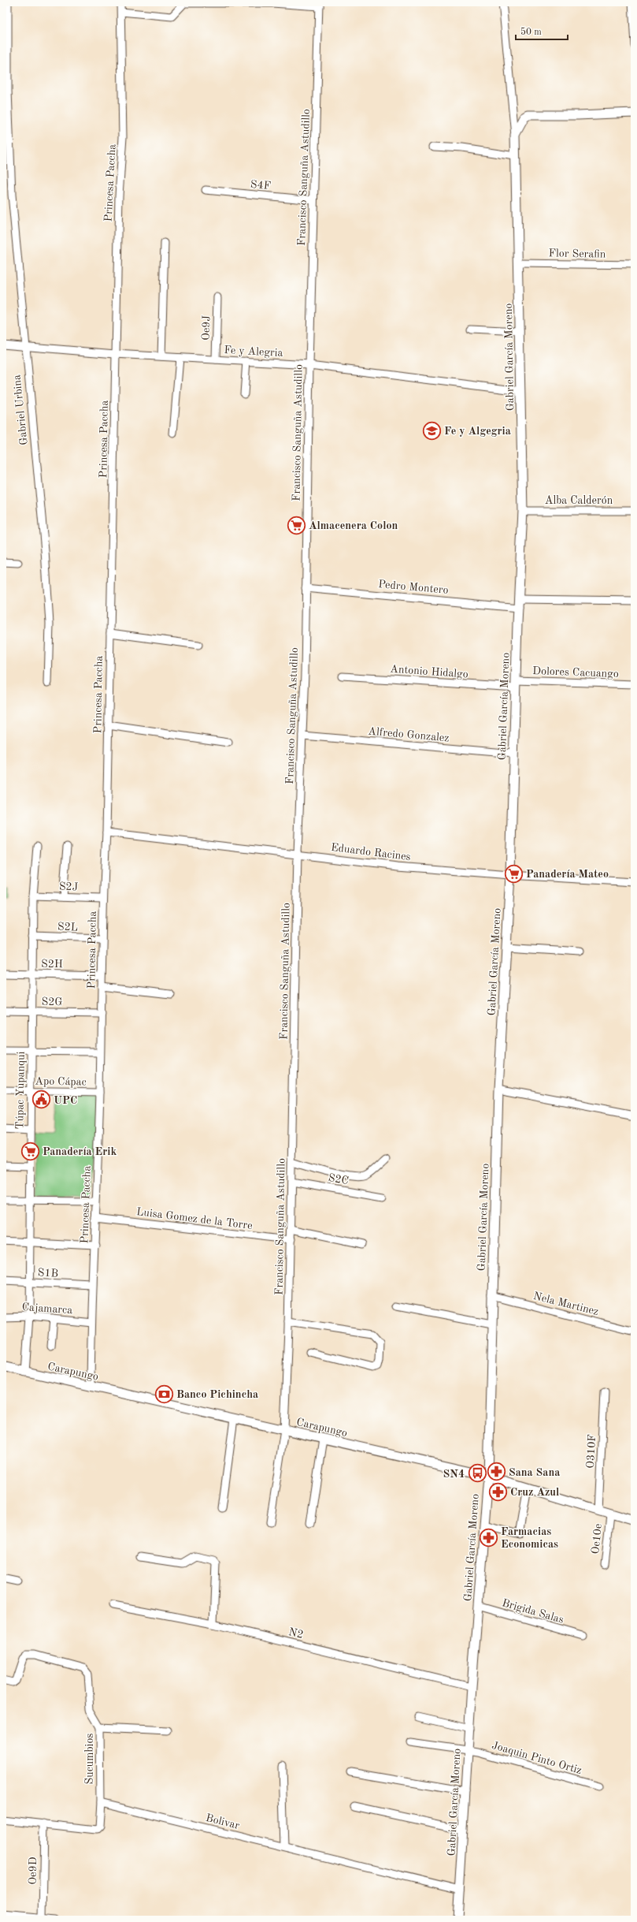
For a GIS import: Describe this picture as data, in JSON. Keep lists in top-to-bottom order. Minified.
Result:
{"streets":{"street":["Francisco Sanguña Astudillo","Princesa Paccha","S4F","Flor Serafin","Oe9J","Fe y Alegria","Gabriel García Moreno","Gabriel Urbina","Alba Calderón","Pedro Montero","Antonio Hidalgo","Dolores Cacuango","Alfredo Gonzalez","Eduardo Racines","S2J","S2L","S2H","S2G","Apo Cápac","Túpac Yupanqui","S2C","Luisa Gomez de la Torre","S1B","Nela Martinez","Cajamarca","Carapungo","O310F","Oe10e","Brigida Salas","N2","Joaquin Pinto Ortiz","Sucumbios","Bolivar","Oe9D"]},"crossings":[["Francisco Sanguña Astudillo","S4F"],["Francisco Sanguña Astudillo","Fe y Alegria"],["Francisco Sanguña Astudillo","Pedro Montero"],["Francisco Sanguña Astudillo","Alfredo Gonzalez"],["Francisco Sanguña Astudillo","Eduardo Racines"],["Francisco Sanguña Astudillo","S2C"],["Francisco Sanguña Astudillo","Luisa Gomez de la Torre"],["Francisco Sanguña Astudillo","Carapungo"],["Princesa Paccha","Fe y Alegria"],["Princesa Paccha","Eduardo Racines"],["Princesa Paccha","S2J"],["Princesa Paccha","S2L"],["Princesa Paccha","S2H"],["Princesa Paccha","S2G"],["Princesa Paccha","Apo Cápac"],["Princesa Paccha","Luisa Gomez de la Torre"],["Princesa Paccha","S1B"],["Princesa Paccha","Cajamarca"],["Princesa Paccha","Carapungo"],["Flor Serafin","Gabriel García Moreno"],["Oe9J","Fe y Alegria"],["Fe y Alegria","Gabriel García Moreno"],["Fe y Alegria","Gabriel Urbina"],["Gabriel García Moreno","Alba Calderón"],["Gabriel García Moreno","Pedro Montero"],["Gabriel García Moreno","Antonio Hidalgo"],["Gabriel García Moreno","Dolores Cacuango"],["Gabriel García Moreno","Alfredo Gonzalez"],["Gabriel García Moreno","Eduardo Racines"],["Gabriel García Moreno","Nela Martinez"],["Gabriel García Moreno","Carapungo"],["Gabriel García Moreno","Brigida Salas"],["Gabriel García Moreno","N2"],["Gabriel García Moreno","Joaquin Pinto Ortiz"],["Gabriel García Moreno","Bolivar"],["Antonio Hidalgo","Dolores Cacuango"],["S2J","Túpac Yupanqui"],["S2L","Túpac Yupanqui"],["S2H","Túpac Yupanqui"],["S2G","Túpac Yupanqui"],["Apo Cápac","Túpac Yupanqui"],["Túpac Yupanqui","S1B"],["Túpac Yupanqui","Cajamarca"],["Túpac Yupanqui","Carapungo"],["Carapungo","O310F"],["Carapungo","Oe10e"],["Sucumbios","Bolivar"]],"places":{"school or university":["Fe y Algegria"],"supermarket":["Almacenera Colon","Panadería Mateo","Panadería Erik"],"public building":["UPC"],"bank":["Banco Pichincha"],"pharmacy":["Sana Sana","Cruz Azul","Farmacias Economicas"],"bus stop":["SN4"]},"scale_bar":"50 m"}
